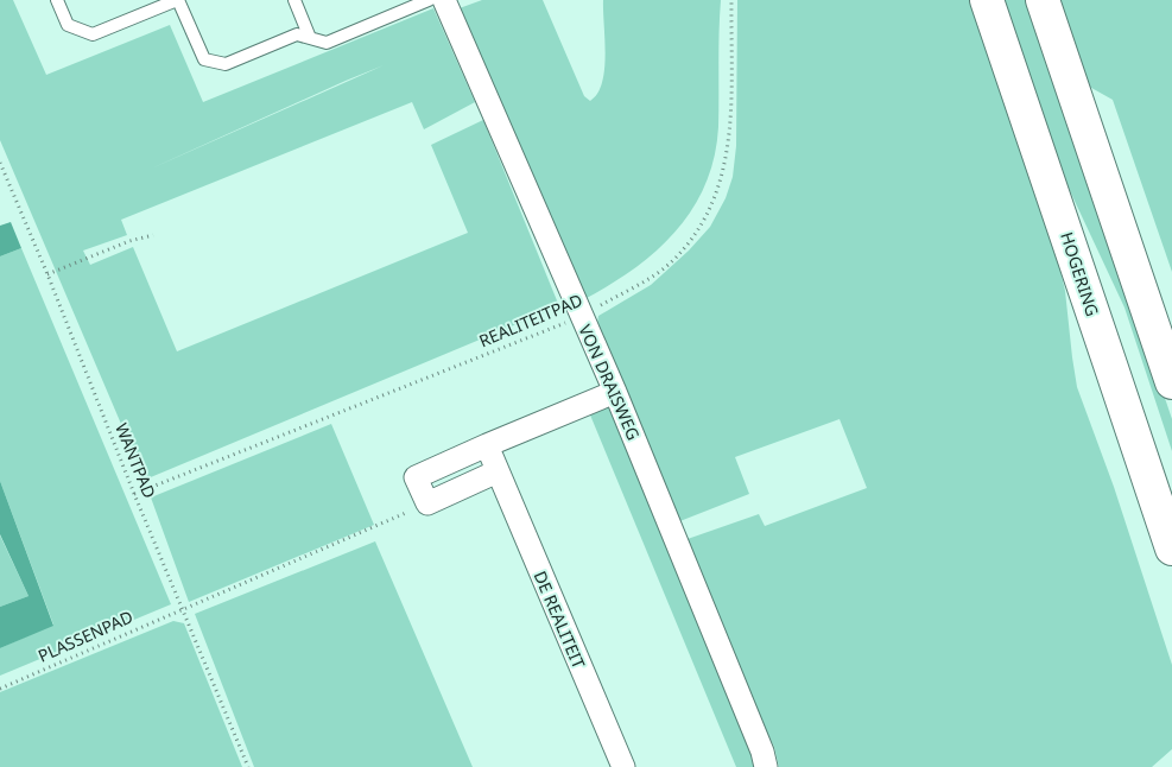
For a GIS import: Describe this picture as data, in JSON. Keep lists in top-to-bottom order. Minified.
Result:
{"streets":{"highway":["HOGERING"],"street":["VON DRAISWEG","DE REALITEIT"],"path":["REALITEITPAD","WANTPAD","PLASSENPAD"]},"crossings":[["REALITEITPAD","VON DRAISWEG"],["REALITEITPAD","WANTPAD"],["WANTPAD","PLASSENPAD"]]}
